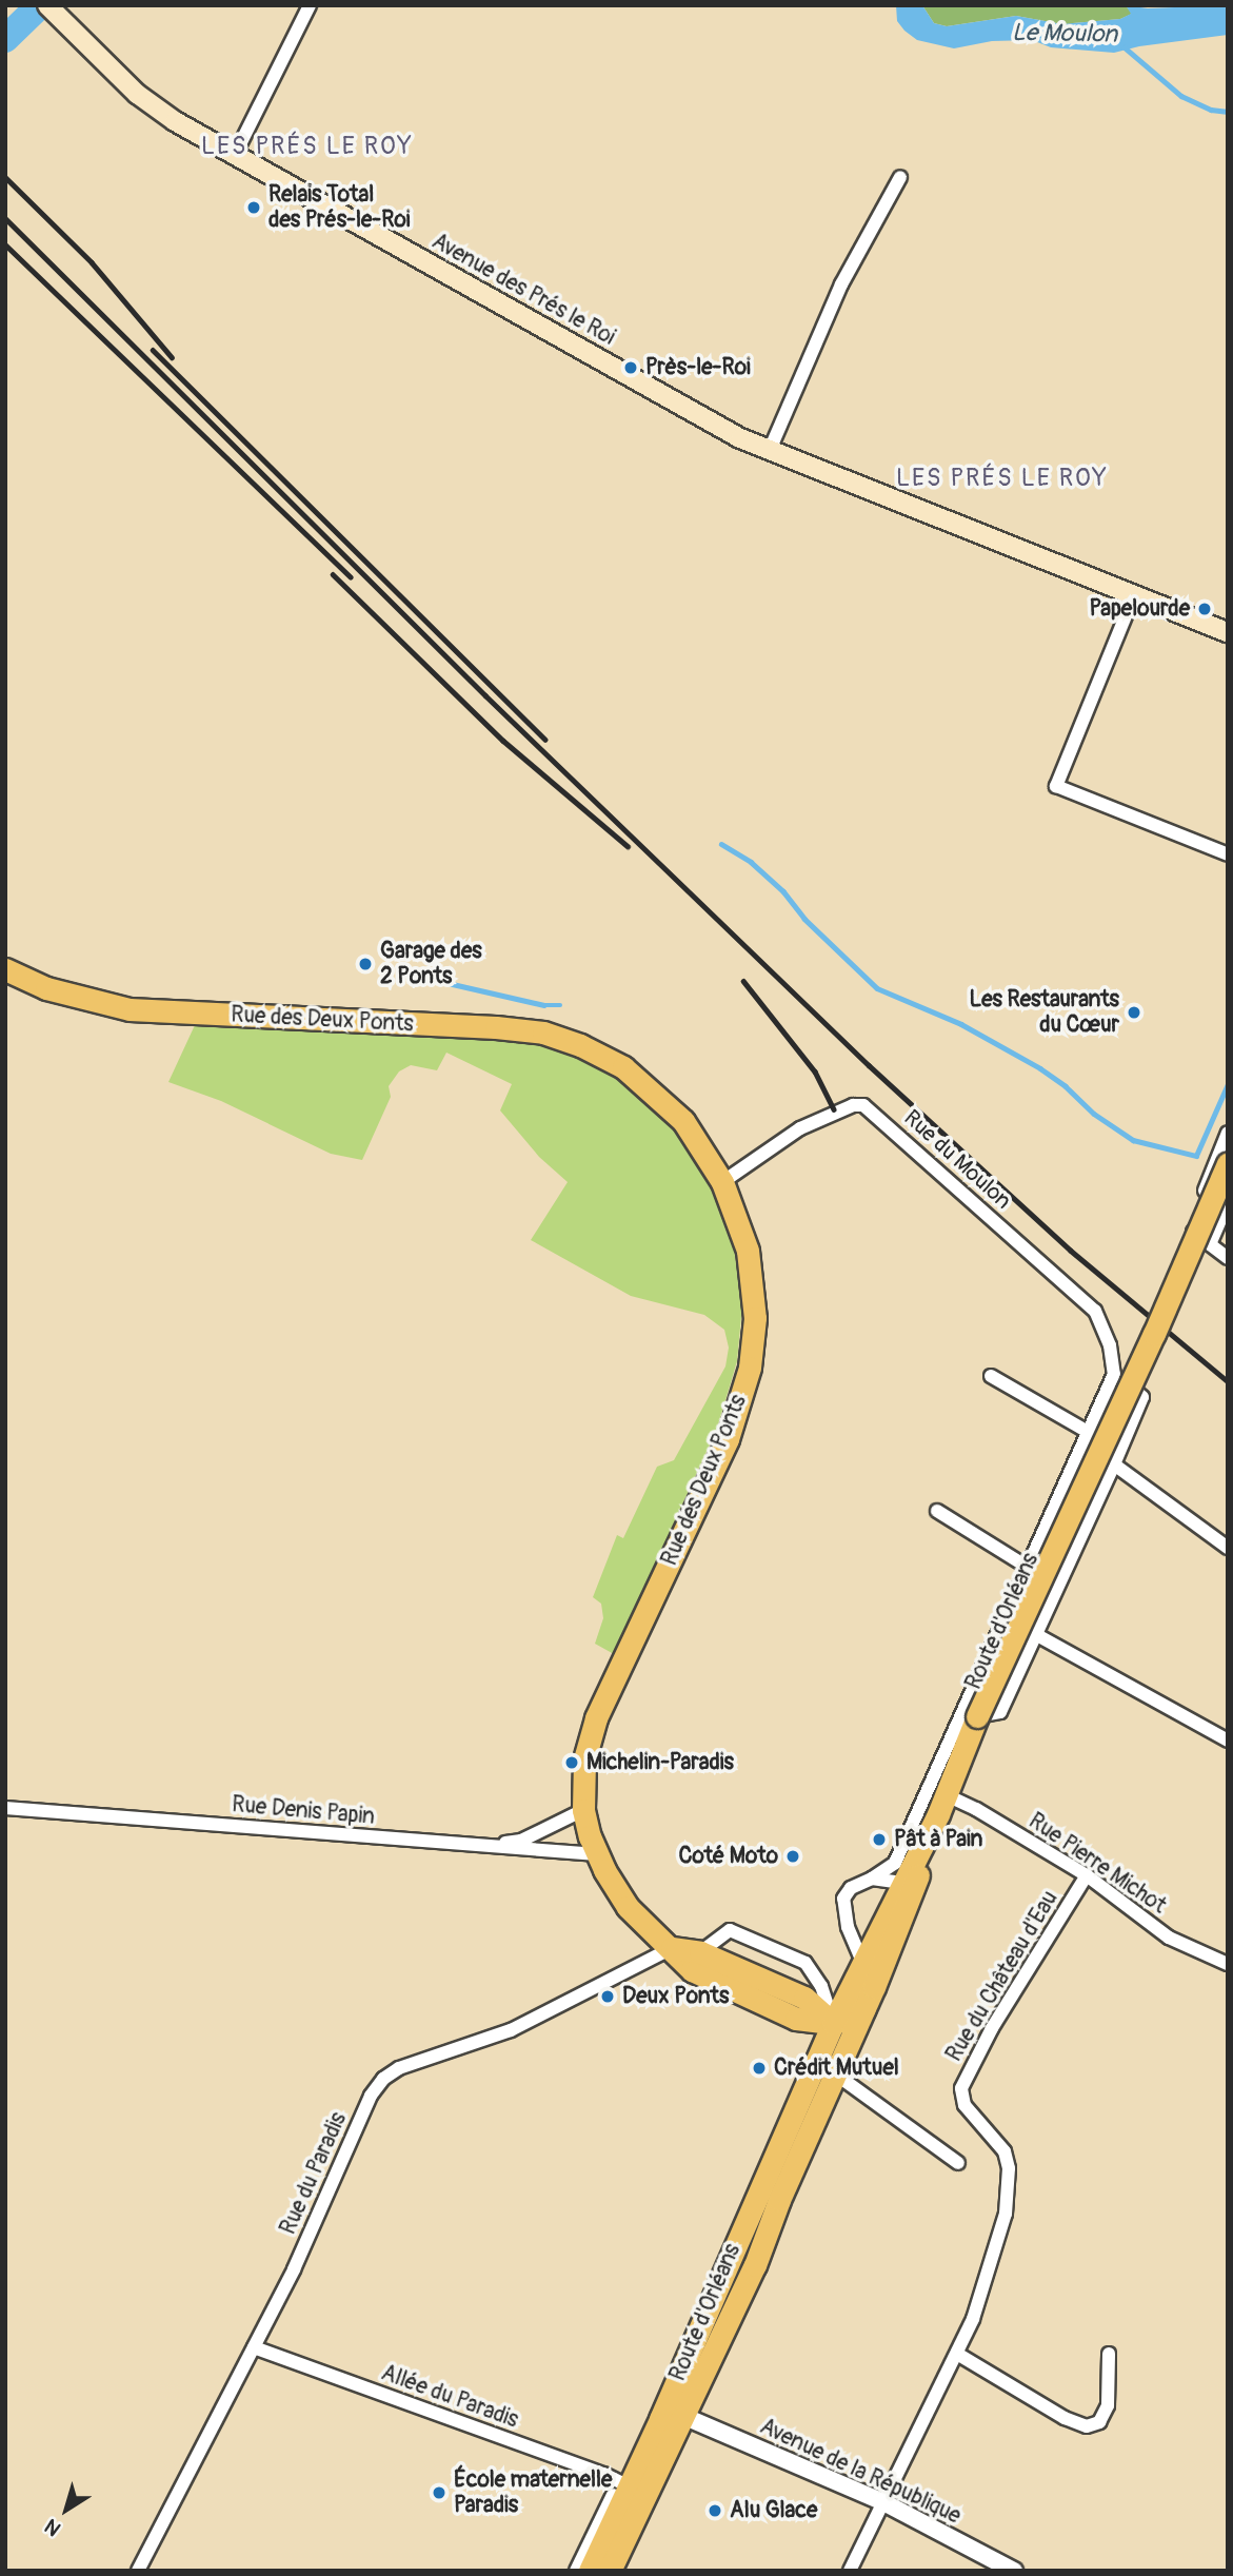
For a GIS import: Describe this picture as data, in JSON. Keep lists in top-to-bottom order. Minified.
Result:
{"streets":{"main road":["Avenue des Prés le Roi","Rue des Deux Ponts","Route d'Orléans"],"street":["Rue du Moulon","Rue Denis Papin","Rue Pierre Michot","Rue du Château d'Eau","Rue du Paradis","Allée du Paradis","Avenue de la République"]},"crossings":[["Rue des Deux Ponts","Rue du Moulon"],["Rue des Deux Ponts","Route d'Orléans"],["Rue des Deux Ponts","Rue Denis Papin"],["Rue des Deux Ponts","Rue du Paradis"],["Rue du Moulon","Route d'Orléans"],["Route d'Orléans","Rue Pierre Michot"],["Route d'Orléans","Allée du Paradis"],["Route d'Orléans","Avenue de la République"],["Rue Pierre Michot","Rue du Château d'Eau"],["Rue du Château d'Eau","Avenue de la République"],["Rue du Paradis","Allée du Paradis"]],"districts":["LES PRÉS LE ROY","LES PRÉS LE ROY"],"water":["Le Moulon"],"places":["Relais Total des Prés-le-Roi","Près-le-Roi","Papelourde","Garage des 2 Ponts","Les Restaurants du Cœur","Michelin-Paradis","Pât à Pain","Coté Moto","Deux Ponts","Crédit Mutuel","École maternelle Paradis","Alu Glace"],"north":"bottom left"}
